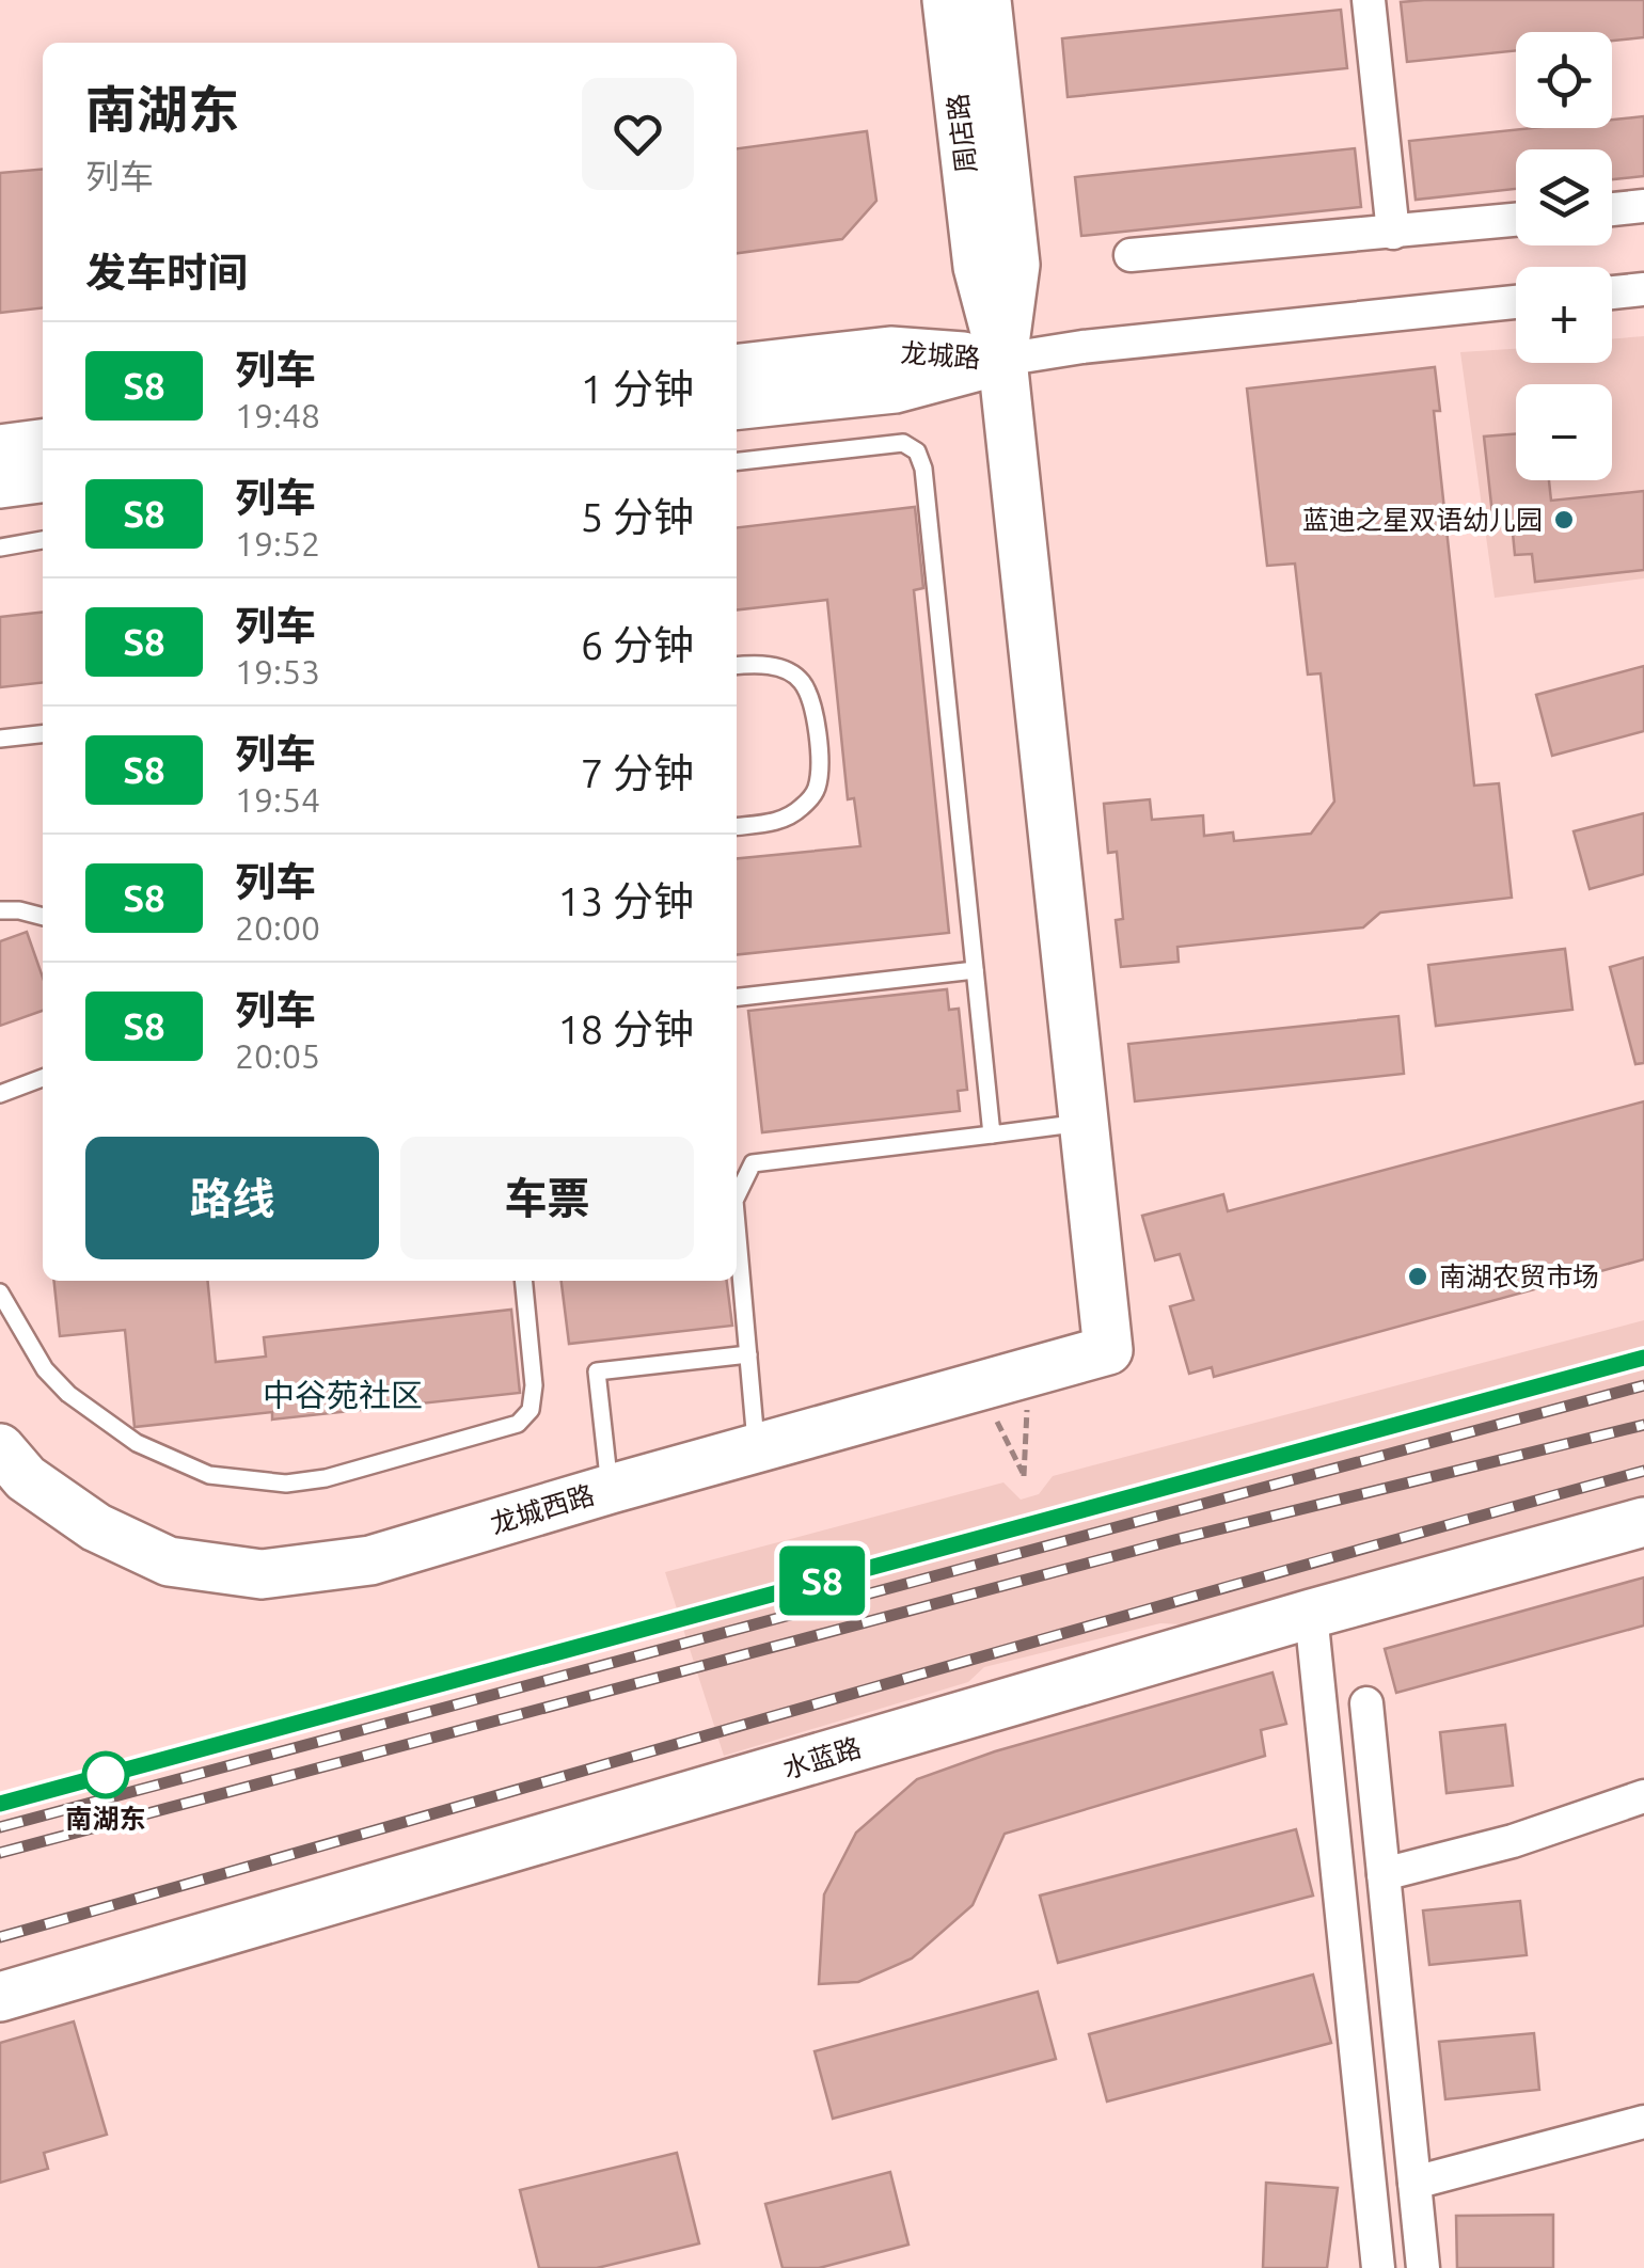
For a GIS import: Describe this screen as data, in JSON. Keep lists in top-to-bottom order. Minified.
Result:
{"streets":{"street":["周店路","龙城路","龙城西路","水蓝路"]},"districts":["中谷苑社区"],"places":["蓝迪之星双语幼儿园","南湖农贸市场","南湖东"],"page":{"on_map":"S8","map_buttons":["+","−"],"heading":[["南湖东","列车"],"发车时间"],"list":[{"mark":"S8","name":"列车","note":"19:48","value":"1 分钟"},{"mark":"S8","name":"列车","note":"19:52","value":"5 分钟"},{"mark":"S8","name":"列车","note":"19:53","value":"6 分钟"},{"mark":"S8","name":"列车","note":"19:54","value":"7 分钟"},{"mark":"S8","name":"列车","note":"20:00","value":"13 分钟"},{"mark":"S8","name":"列车","note":"20:05","value":"18 分钟"}],"buttons":["路线","车票"]}}
